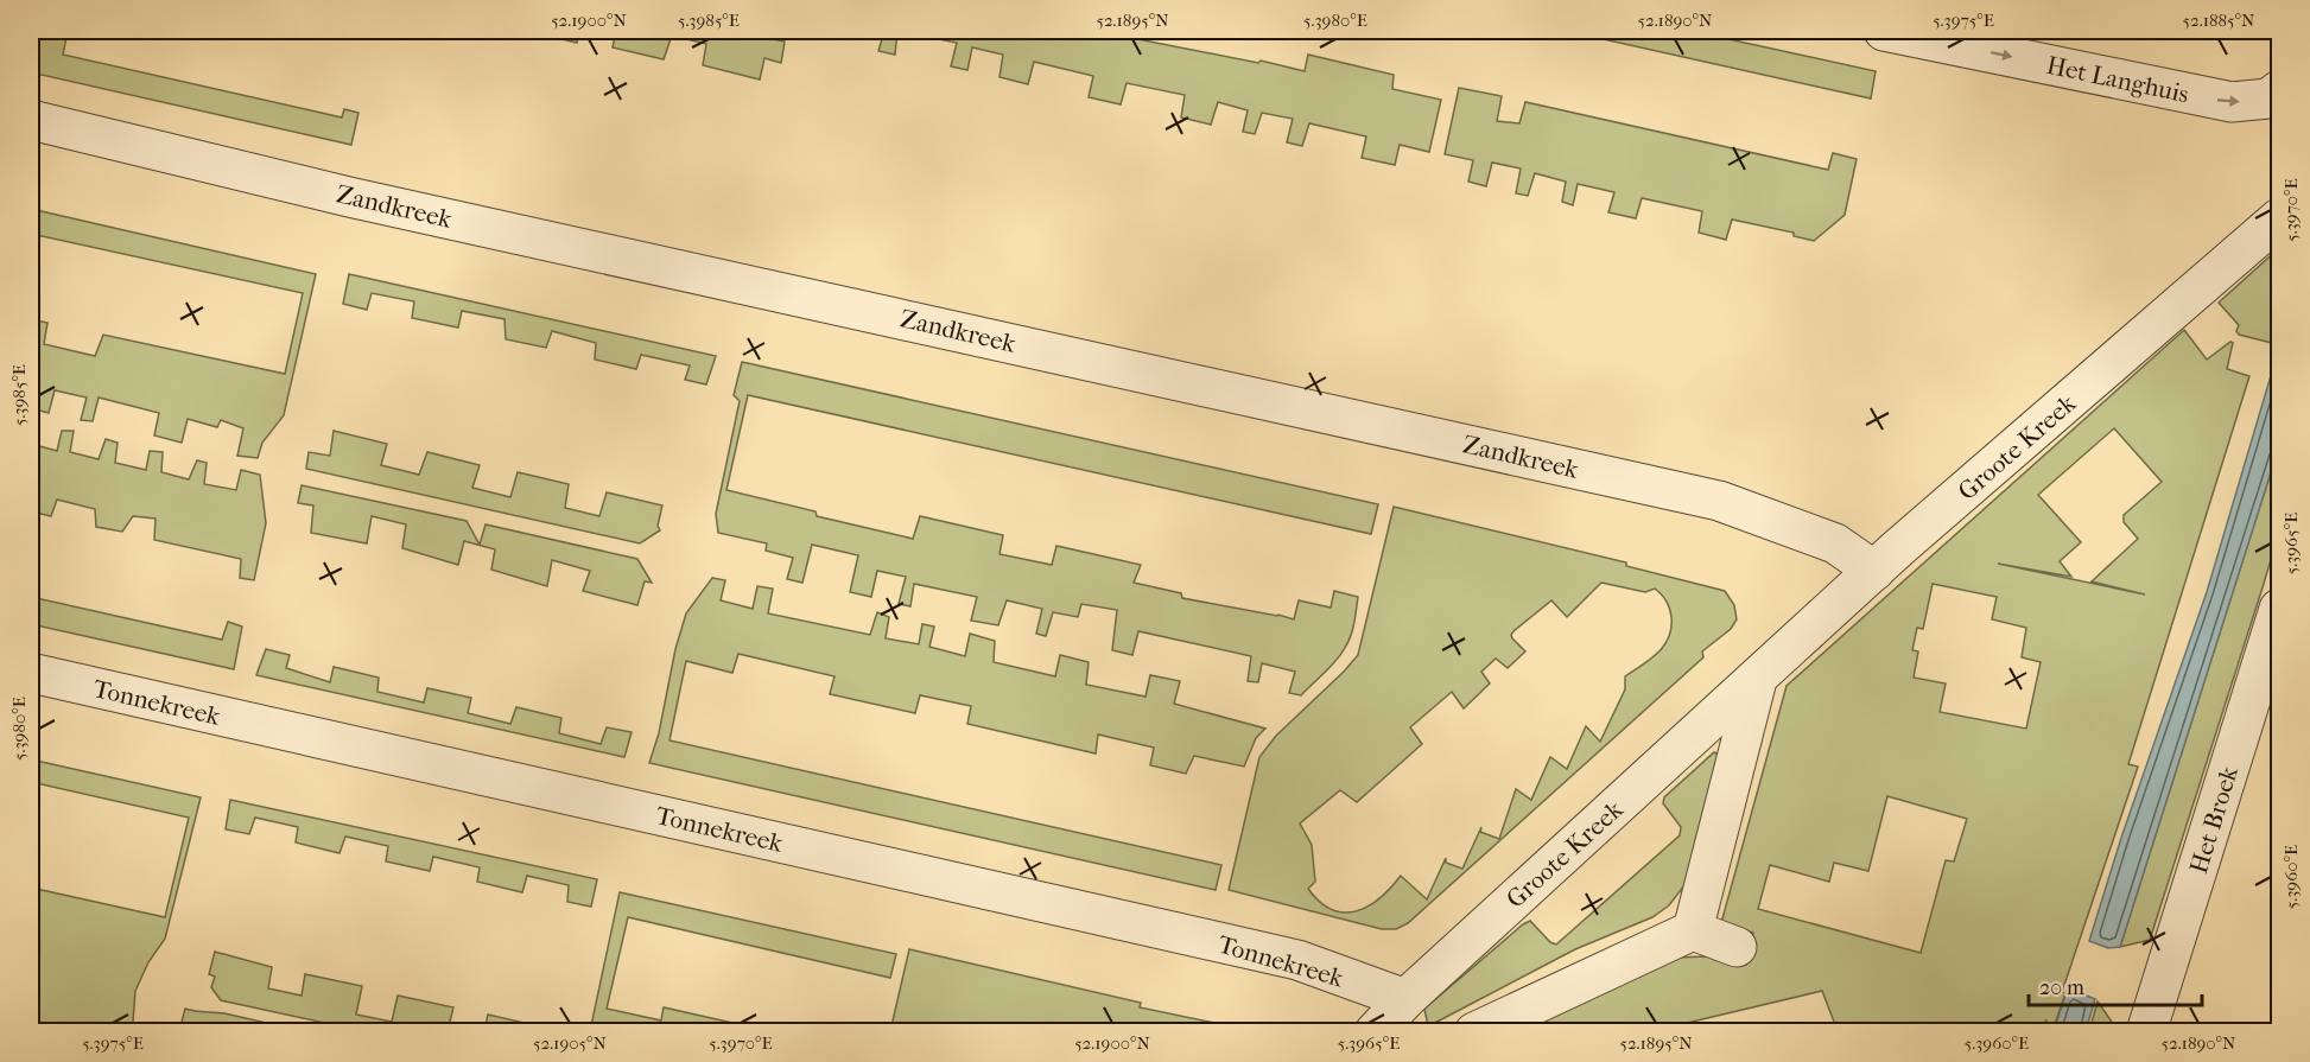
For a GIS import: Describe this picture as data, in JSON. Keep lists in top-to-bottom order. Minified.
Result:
{"streets":{"street":["Het Langhuis","Zandkreek","Groote Kreek","Tonnekreek","Het Broek"]},"crossings":[["Zandkreek","Groote Kreek"],["Groote Kreek","Tonnekreek"]],"one_way":["Het Langhuis"],"scale_bar":"20 m","coordinates":["52.1900°N","5.3985°E","52.1895°N","5.3980°E","52.1890°N","5.3975°E","52.1885°N","5.3970°E","5.3965°E","5.3960°E","52.1905°N"]}
